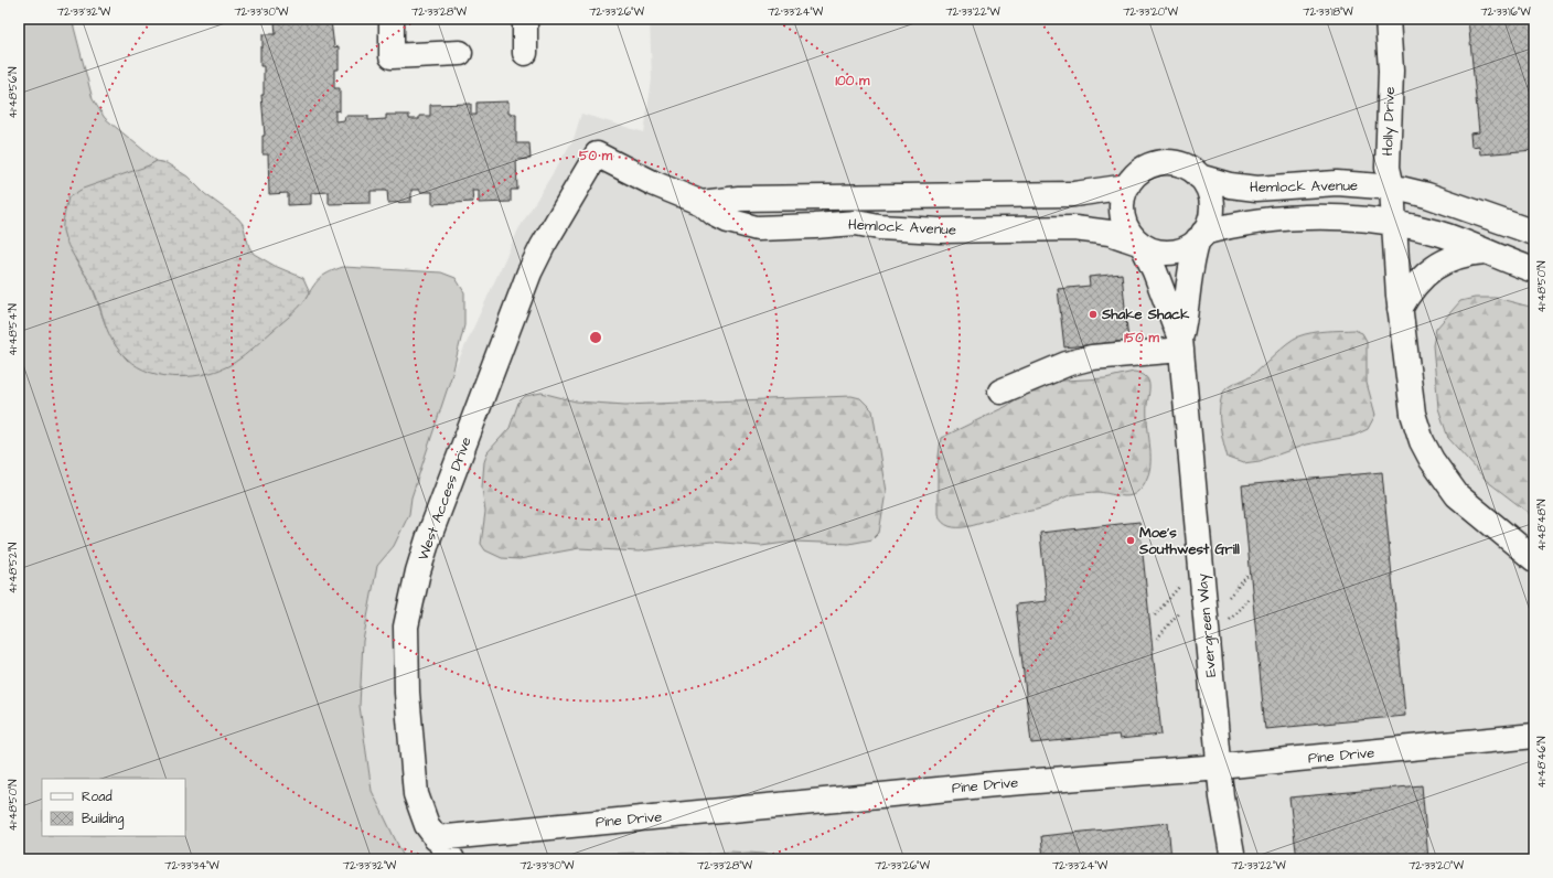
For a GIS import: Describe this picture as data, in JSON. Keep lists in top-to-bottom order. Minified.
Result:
{"streets":{"street":["Holly Drive","Hemlock Avenue","West Access Drive","Evergreen Way","Pine Drive"]},"crossings":[["Holly Drive","Hemlock Avenue"],["Hemlock Avenue","West Access Drive"],["Hemlock Avenue","Evergreen Way"],["West Access Drive","Pine Drive"],["Evergreen Way","Pine Drive"]],"places":["Shake Shack","Moe's Southwest Grill"],"legend":["Road","Building"],"coordinates":["72°33'32\"W","72°33'30\"W","72°33'28\"W","72°33'26\"W","72°33'24\"W","72°33'22\"W","72°33'20\"W","72°33'18\"W","72°33'16\"W","41°48'56\"N","41°48'50\"N","41°48'54\"N","41°48'48\"N","41°48'52\"N","41°48'46\"N","72°33'34\"W"],"rings":["100 m","50 m","150 m"]}
